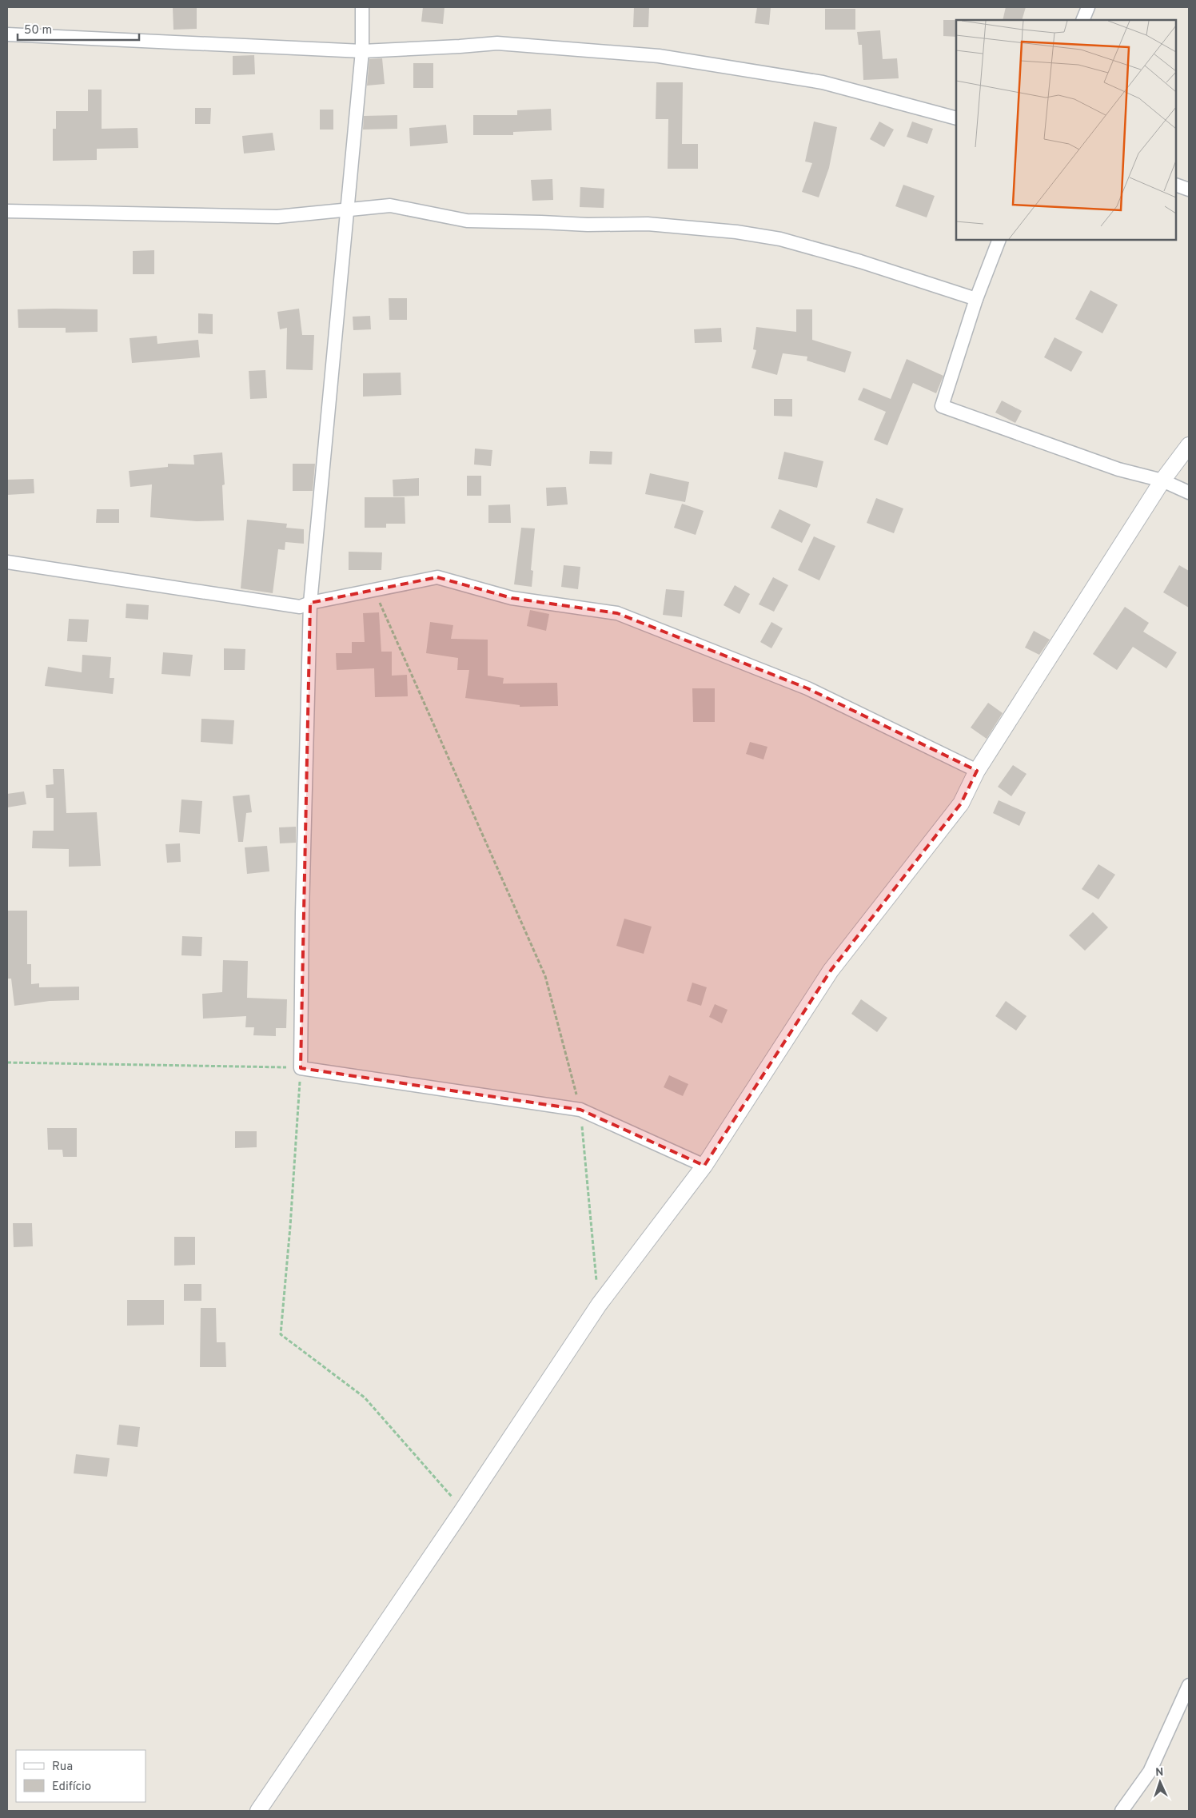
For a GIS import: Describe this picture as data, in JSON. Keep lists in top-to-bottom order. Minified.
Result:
{"legend":["Rua","Edifício"],"scale_bar":"50 m","north":"top"}
